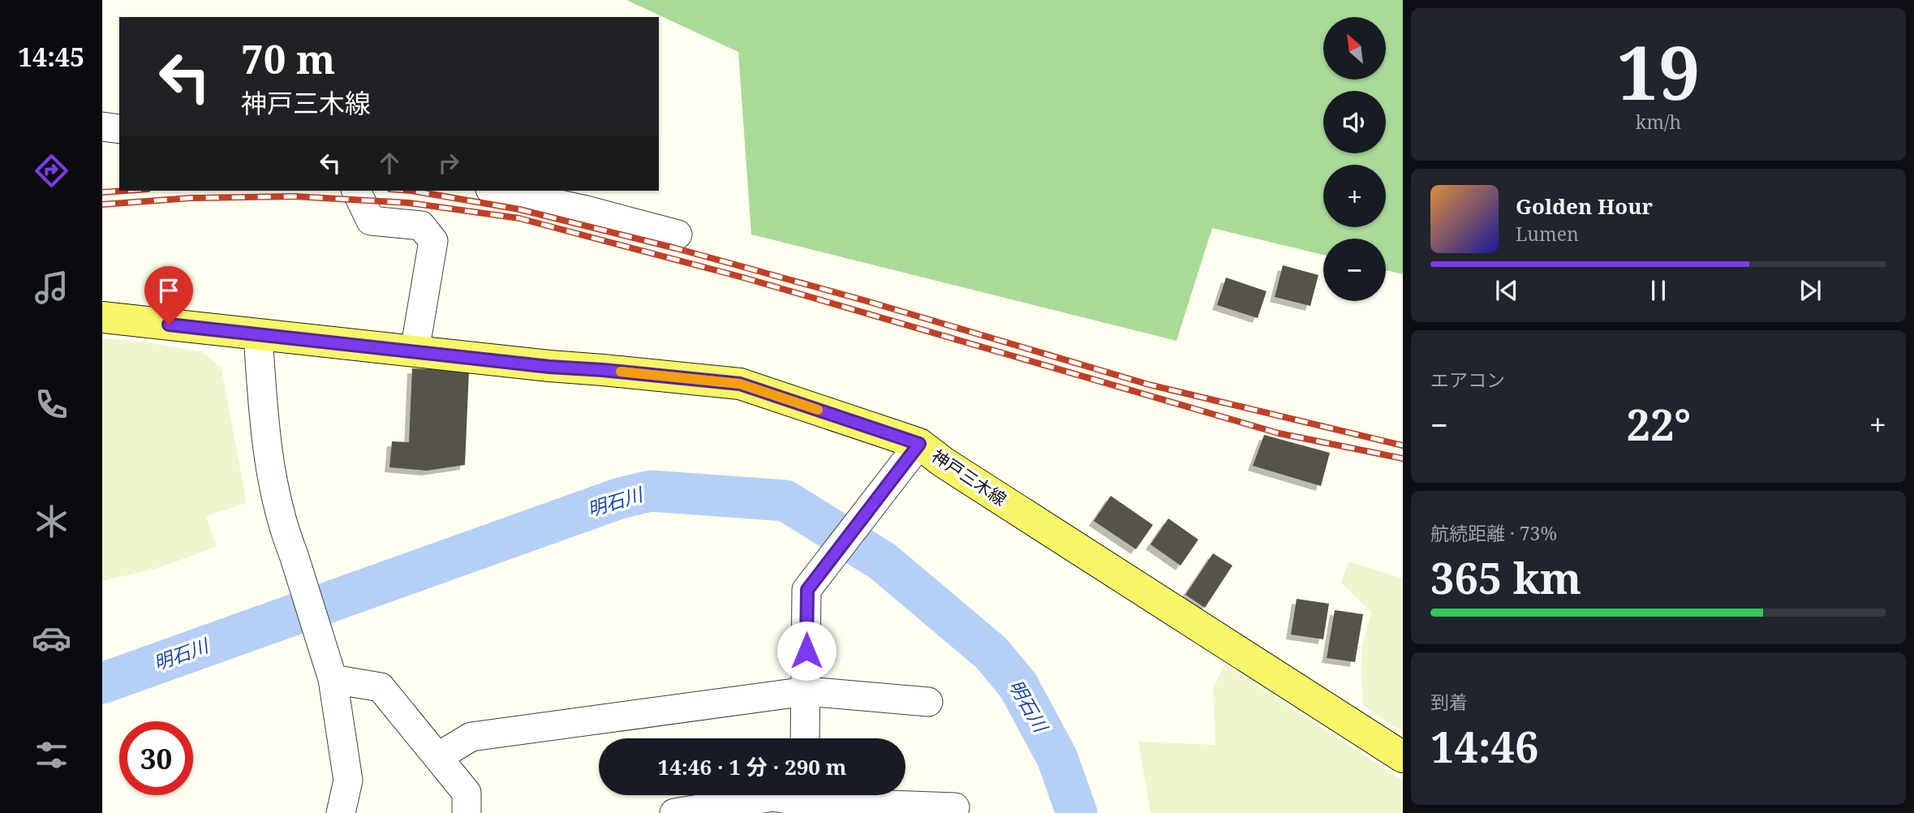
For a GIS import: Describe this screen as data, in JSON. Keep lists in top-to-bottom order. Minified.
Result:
{"streets":{"main road":["神戸三木線"]},"water":["明石川"],"north":"top left","page":{"tabs":"14:45","tile":[["19","km/h"],"エアコン",["航続距離 · 73%","365 km"],["到着","14:46"]],"map_buttons":["+","−"],"turn":["70 m","神戸三木線"],"song":["Golden Hour","Lumen"],"heat":["−","22°","+"],"limit":"30","trip":"14:46 · 1 分 · 290 m"}}
